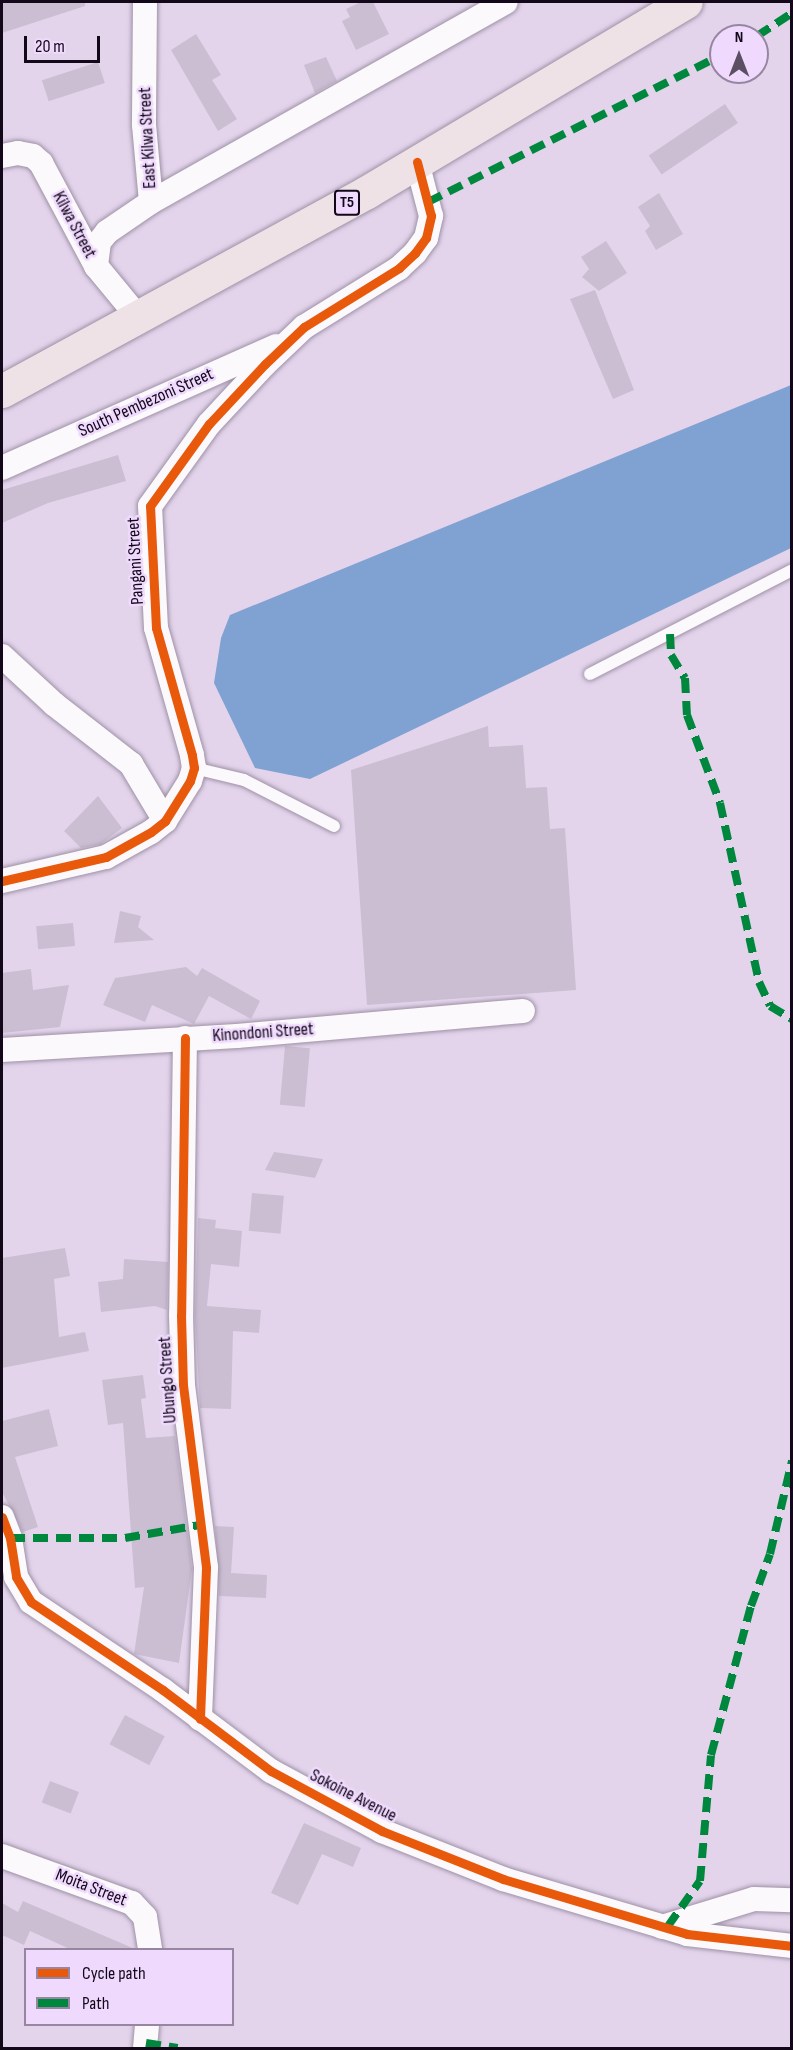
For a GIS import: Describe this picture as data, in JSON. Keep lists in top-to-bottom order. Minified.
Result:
{"streets":{"highway":["T5"],"street":["East Kilwa Street","Kilwa Street","South Pembezoni Street","Pangani Street","Kinondoni Street","Ubungo Street","Sokoine Avenue","Moita Street"]},"crossings":[["T5","Kilwa Street"],["T5","Pangani Street"],["South Pembezoni Street","Pangani Street"],["Kinondoni Street","Ubungo Street"],["Ubungo Street","Sokoine Avenue"]],"legend":["Cycle path","Path"],"scale_bar":"20 m","north":"top"}
